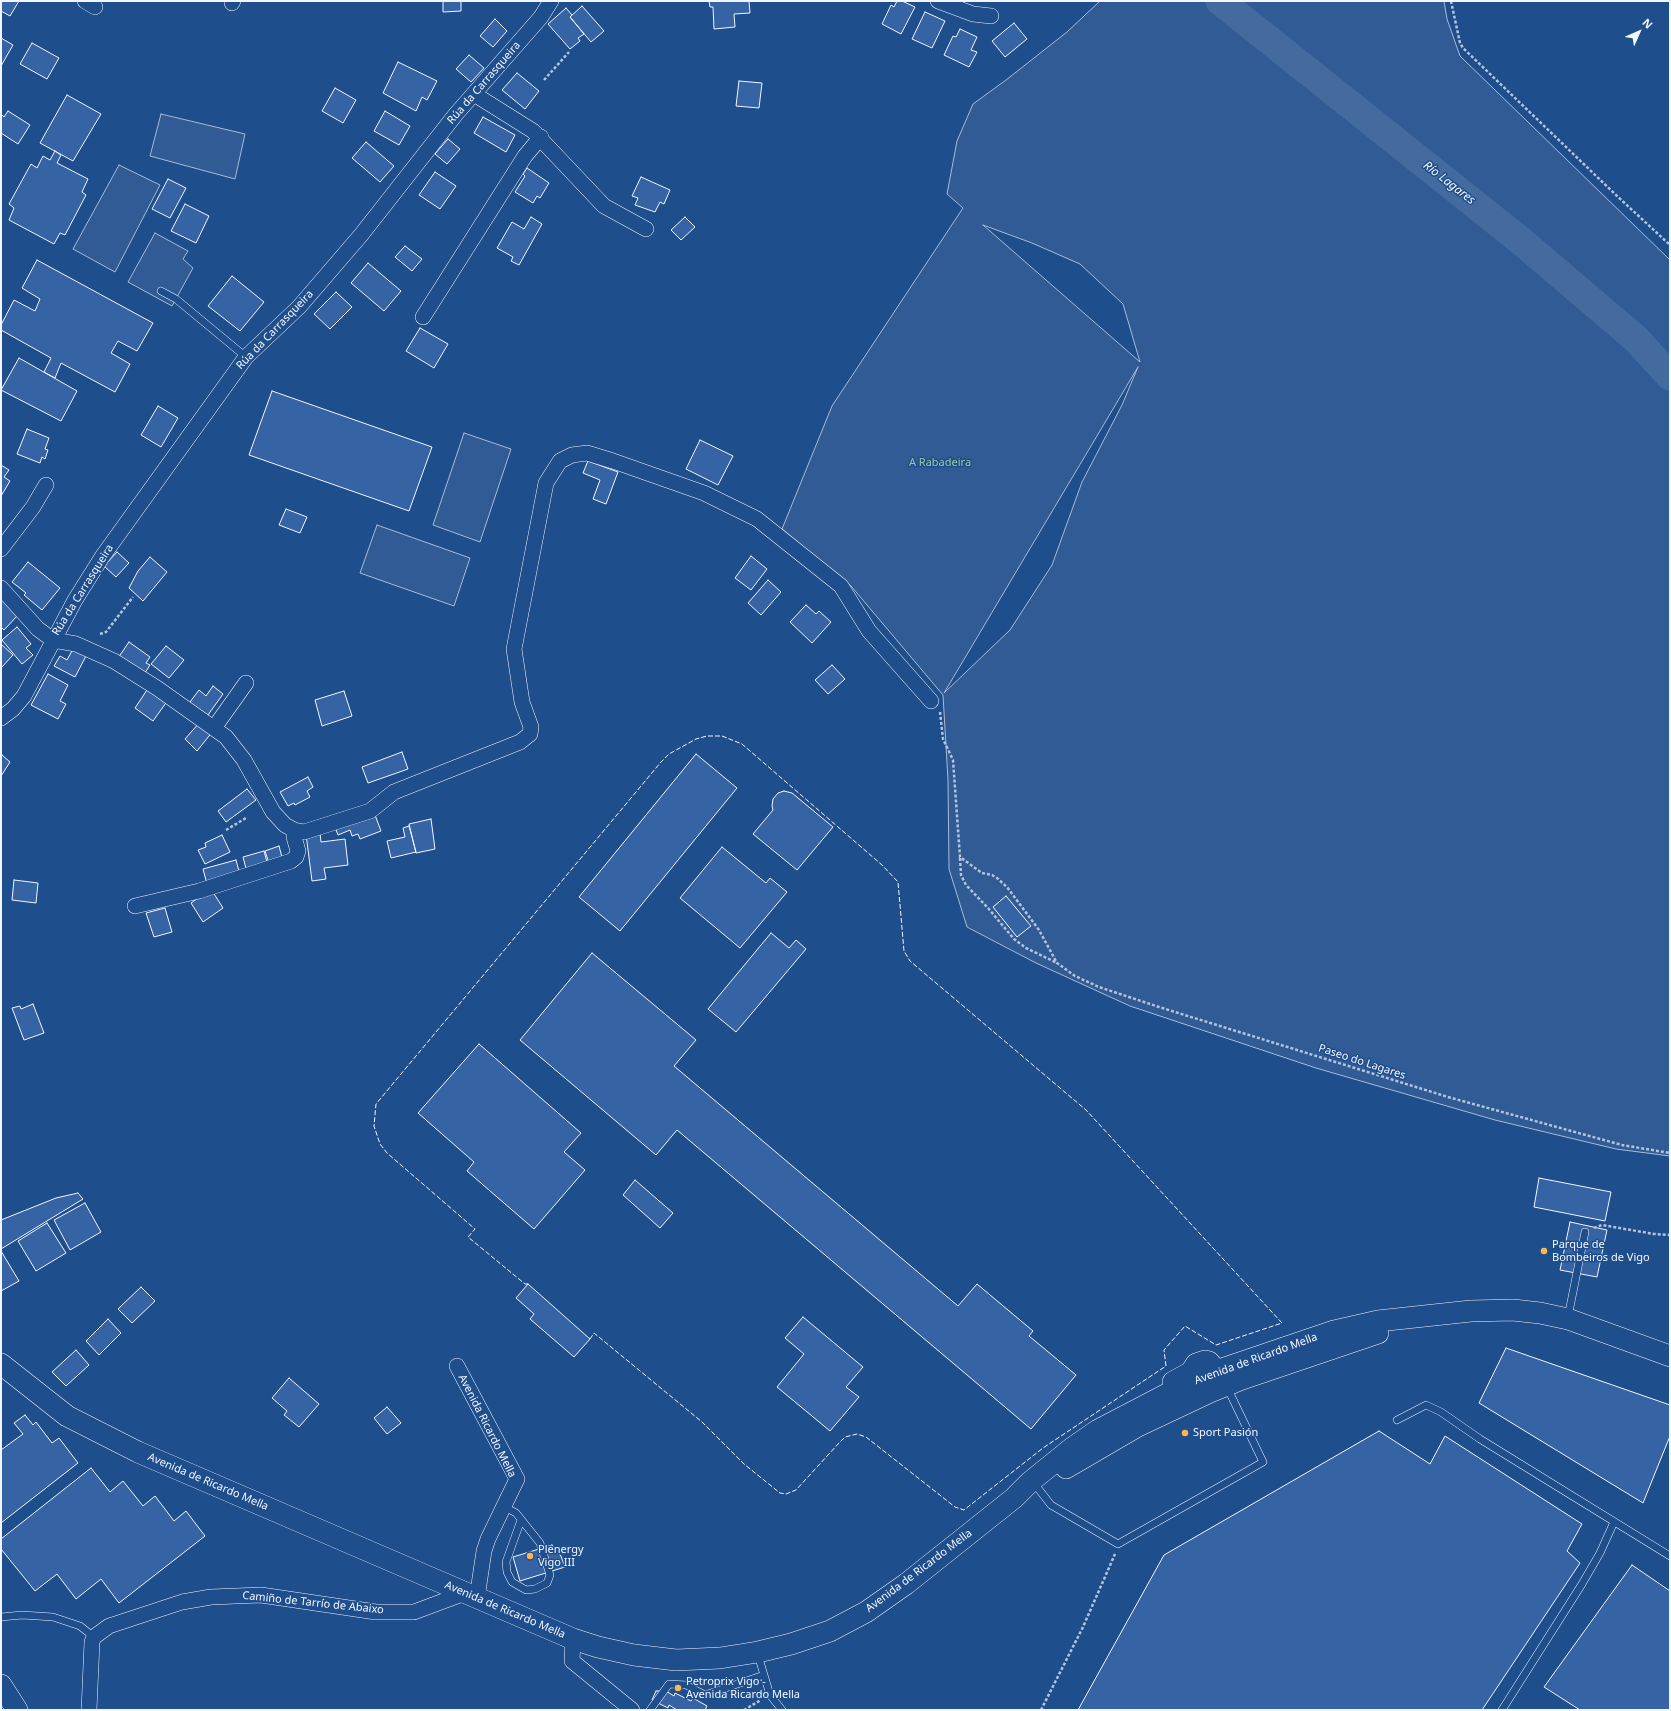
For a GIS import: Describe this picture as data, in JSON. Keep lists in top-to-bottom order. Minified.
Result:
{"streets":{"main road":["Avenida de Ricardo Mella"],"street":["Rúa da Carrasqueira","Avenida Ricardo Mella","Camiño de Tarrío de Abaixo"],"path":["Paseo do Lagares"]},"crossings":[["Avenida de Ricardo Mella","Avenida Ricardo Mella"],["Avenida de Ricardo Mella","Camiño de Tarrío de Abaixo"],["Avenida Ricardo Mella","Camiño de Tarrío de Abaixo"]],"water":["Río Lagares"],"parks":["A Rabadeira"],"places":["Parque de Bombeiros de Vigo","Sport Pasión","Plenergy Vigo III","Petroprix Vigo - Avenida Ricardo Mella"],"north":"top right"}
